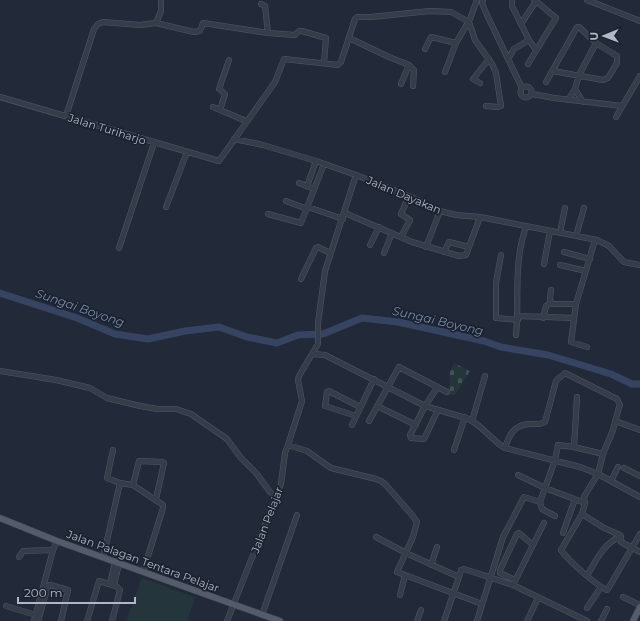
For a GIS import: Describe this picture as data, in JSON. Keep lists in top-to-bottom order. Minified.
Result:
{"streets":{"main road":["Jalan Palagan Tentara Pelajar"],"street":["Jalan Turiharjo","Jalan Dayakan","Jalan Pelajar"]},"crossings":[["Jalan Turiharjo","Jalan Dayakan"],["Jalan Pelajar","Jalan Palagan Tentara Pelajar"]],"water":["Sungai Boyong"],"scale_bar":"200 m","north":"left"}
